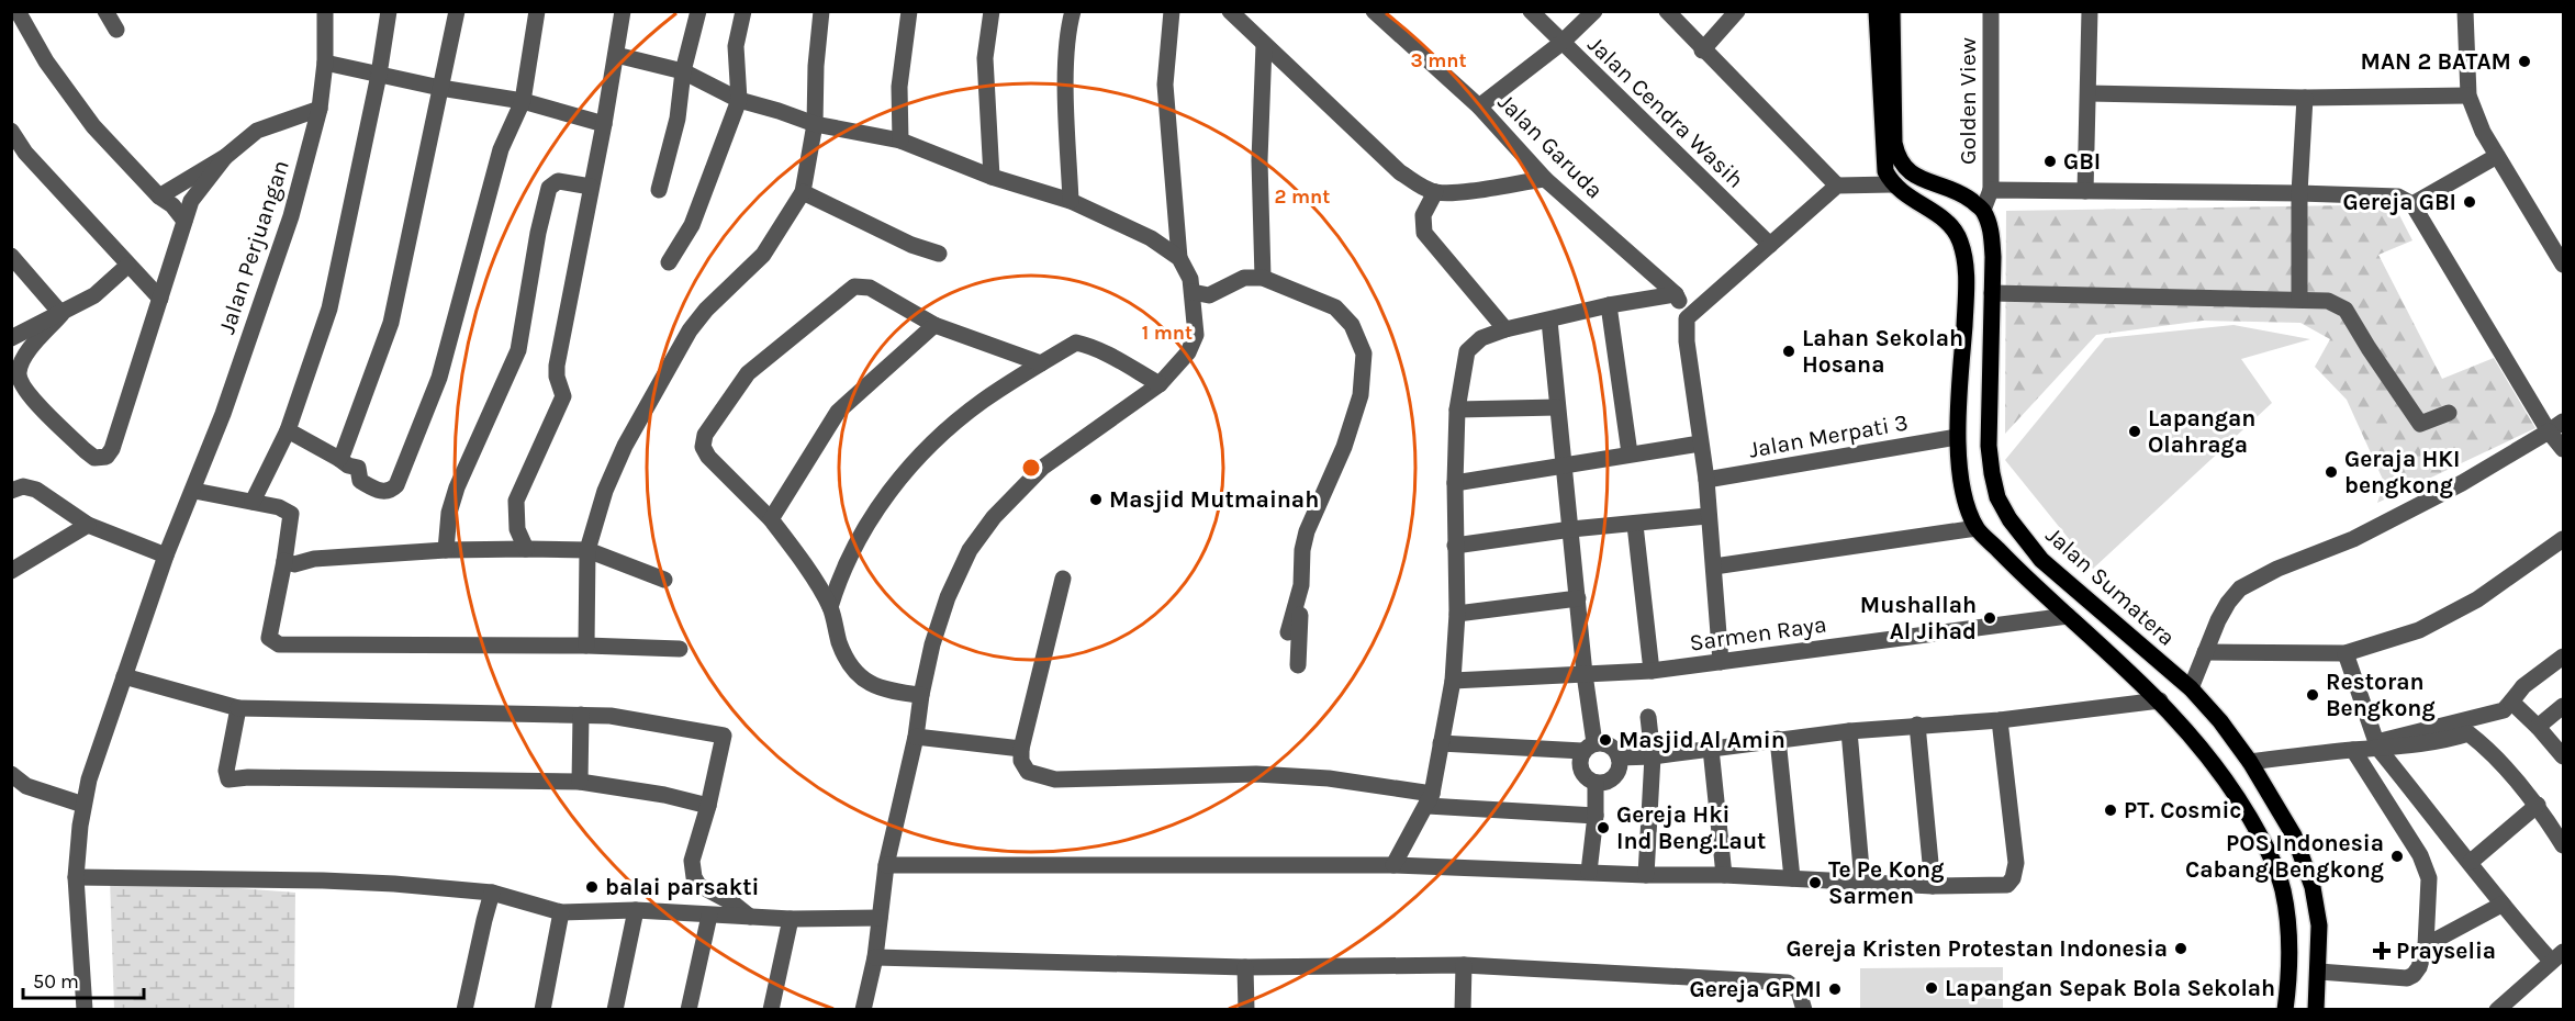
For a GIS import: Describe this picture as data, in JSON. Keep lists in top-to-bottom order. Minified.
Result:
{"streets":{"main road":["Jalan Sumatera"],"street":["Golden View","Jalan Cendra Wasih","Jalan Garuda","Jalan Perjuangan","Jalan Merpati 3","Sarmen Raya"]},"places":{"other":["MAN 2 BATAM","GBI","Gereja GBI","Lahan Sekolah Hosana","Lapangan Olahraga","Geraja HKI bengkong","Masjid Mutmainah","Mushallah Al Jihad","Restoran Bengkong","Masjid Al Amin","PT. Cosmic","Gereja Hki Ind Beng.Laut","POS Indonesia Cabang Bengkong","Te Pe Kong Sarmen","balai parsakti","Gereja Kristen Protestan Indonesia","Lapangan Sepak Bola Sekolah","Gereja GPMI"],"health":["Prayselia"]},"scale_bar":"50 m","rings":["3 mnt","2 mnt","1 mnt"]}
